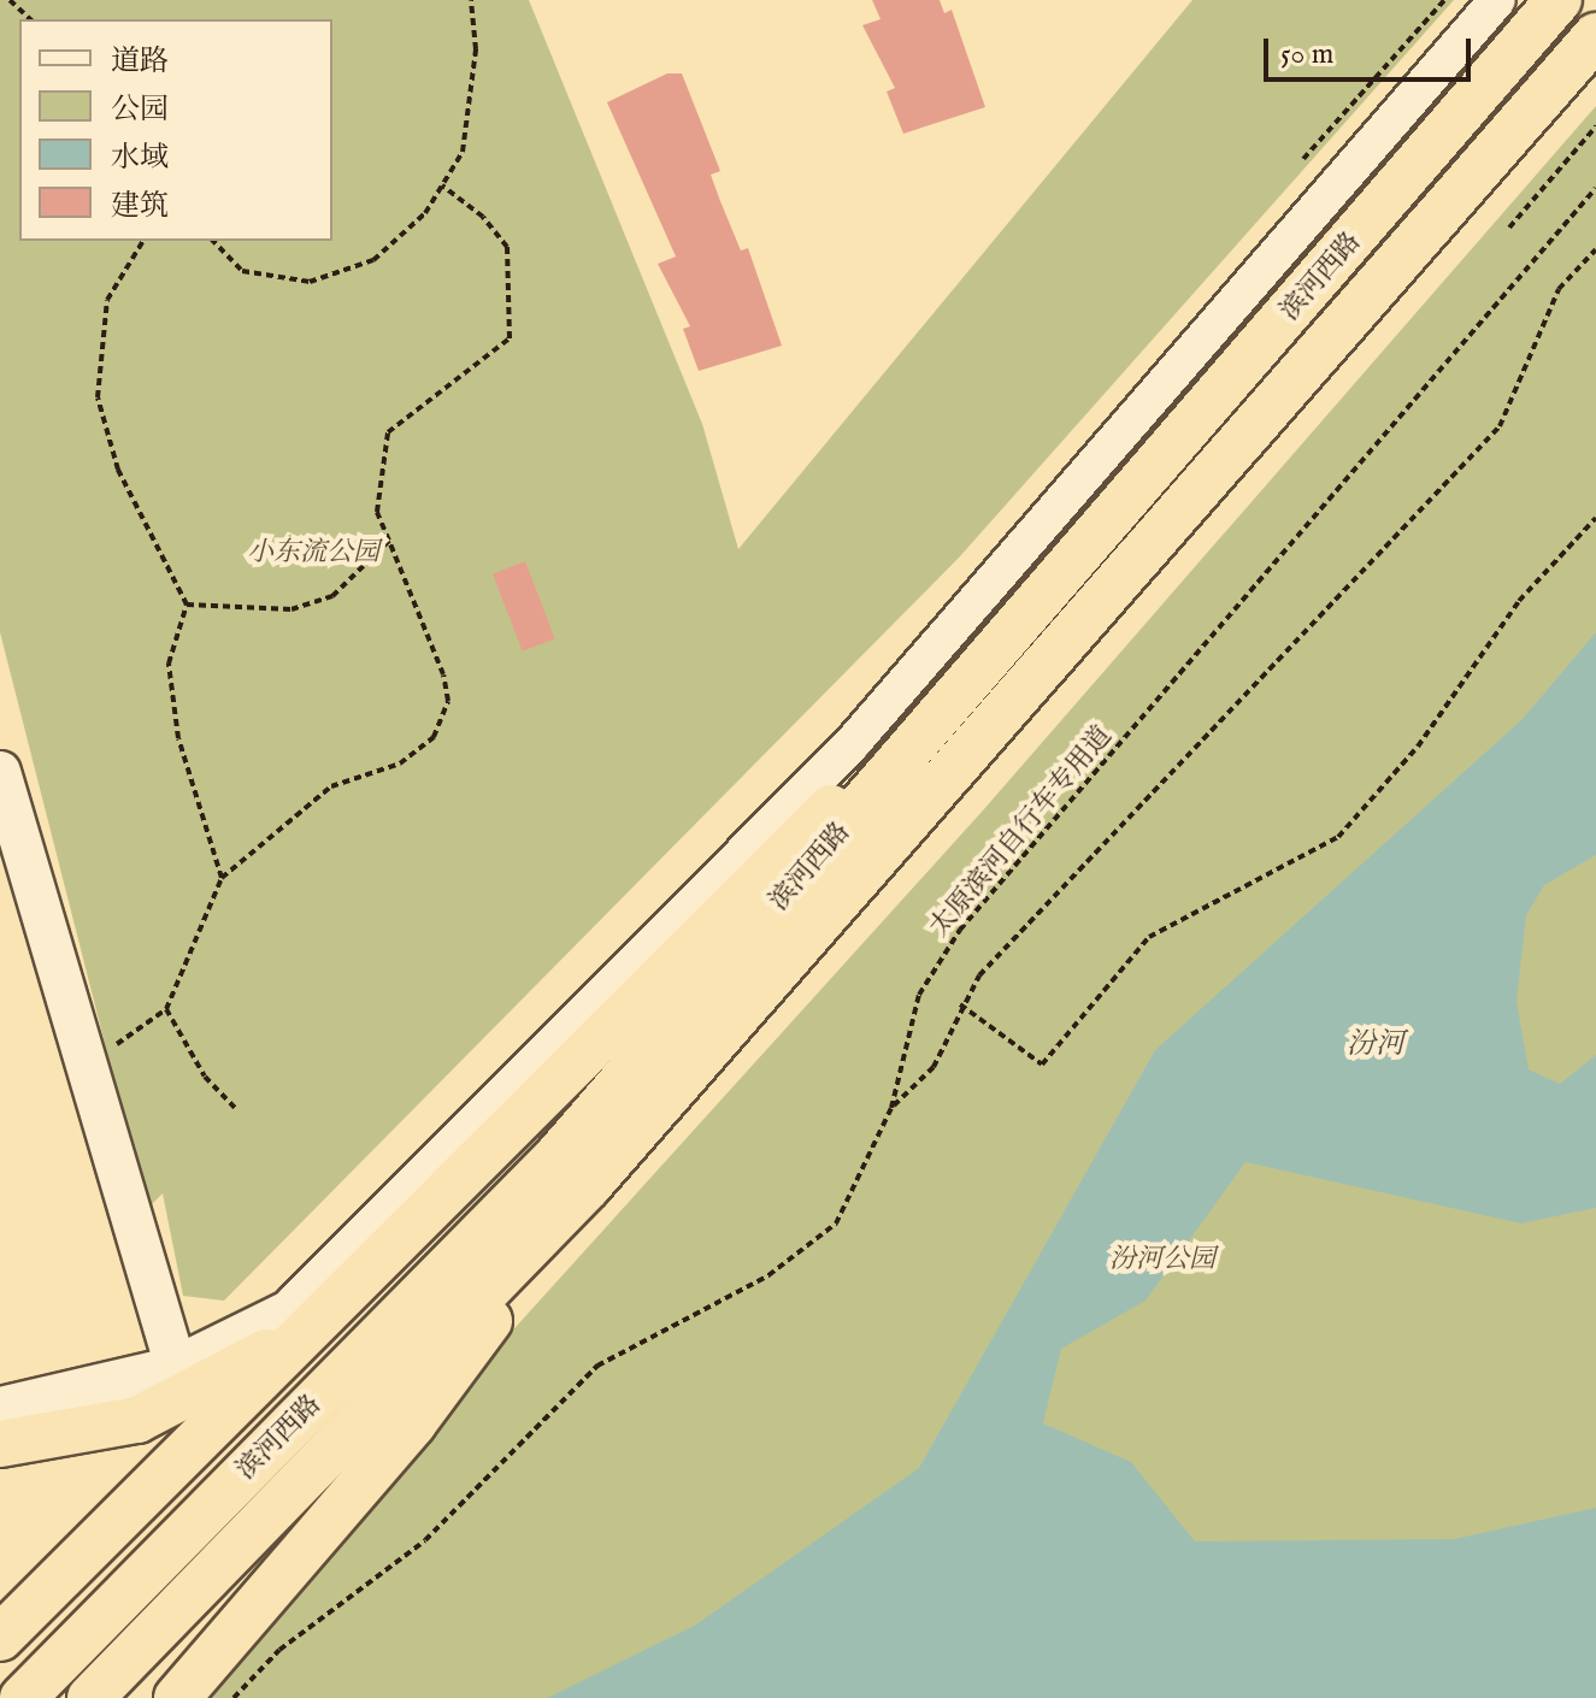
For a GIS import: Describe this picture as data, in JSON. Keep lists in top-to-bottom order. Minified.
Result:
{"streets":{"highway":["滨河西路"],"path":["太原滨河自行车专用道"]},"water":["汾河"],"parks":["小东流公园","汾河公园"],"legend":["道路","公园","水域","建筑"],"scale_bar":"50 m"}
